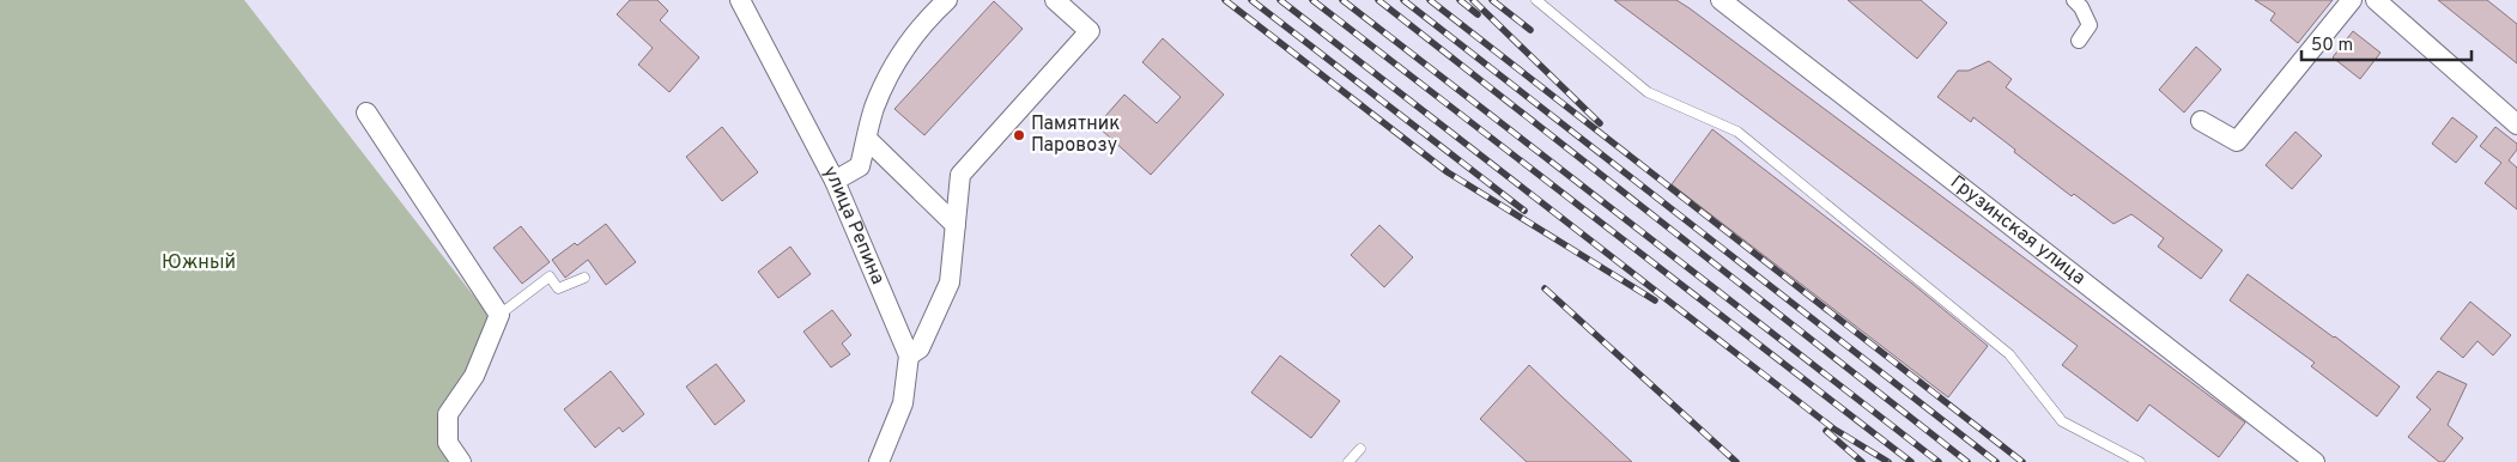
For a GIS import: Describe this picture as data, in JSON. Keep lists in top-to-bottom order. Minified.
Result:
{"streets":{"street":["улица Репина","Грузинская улица"]},"parks":["Южный"],"places":["Памятник Паровозу"],"scale_bar":"50 m"}
